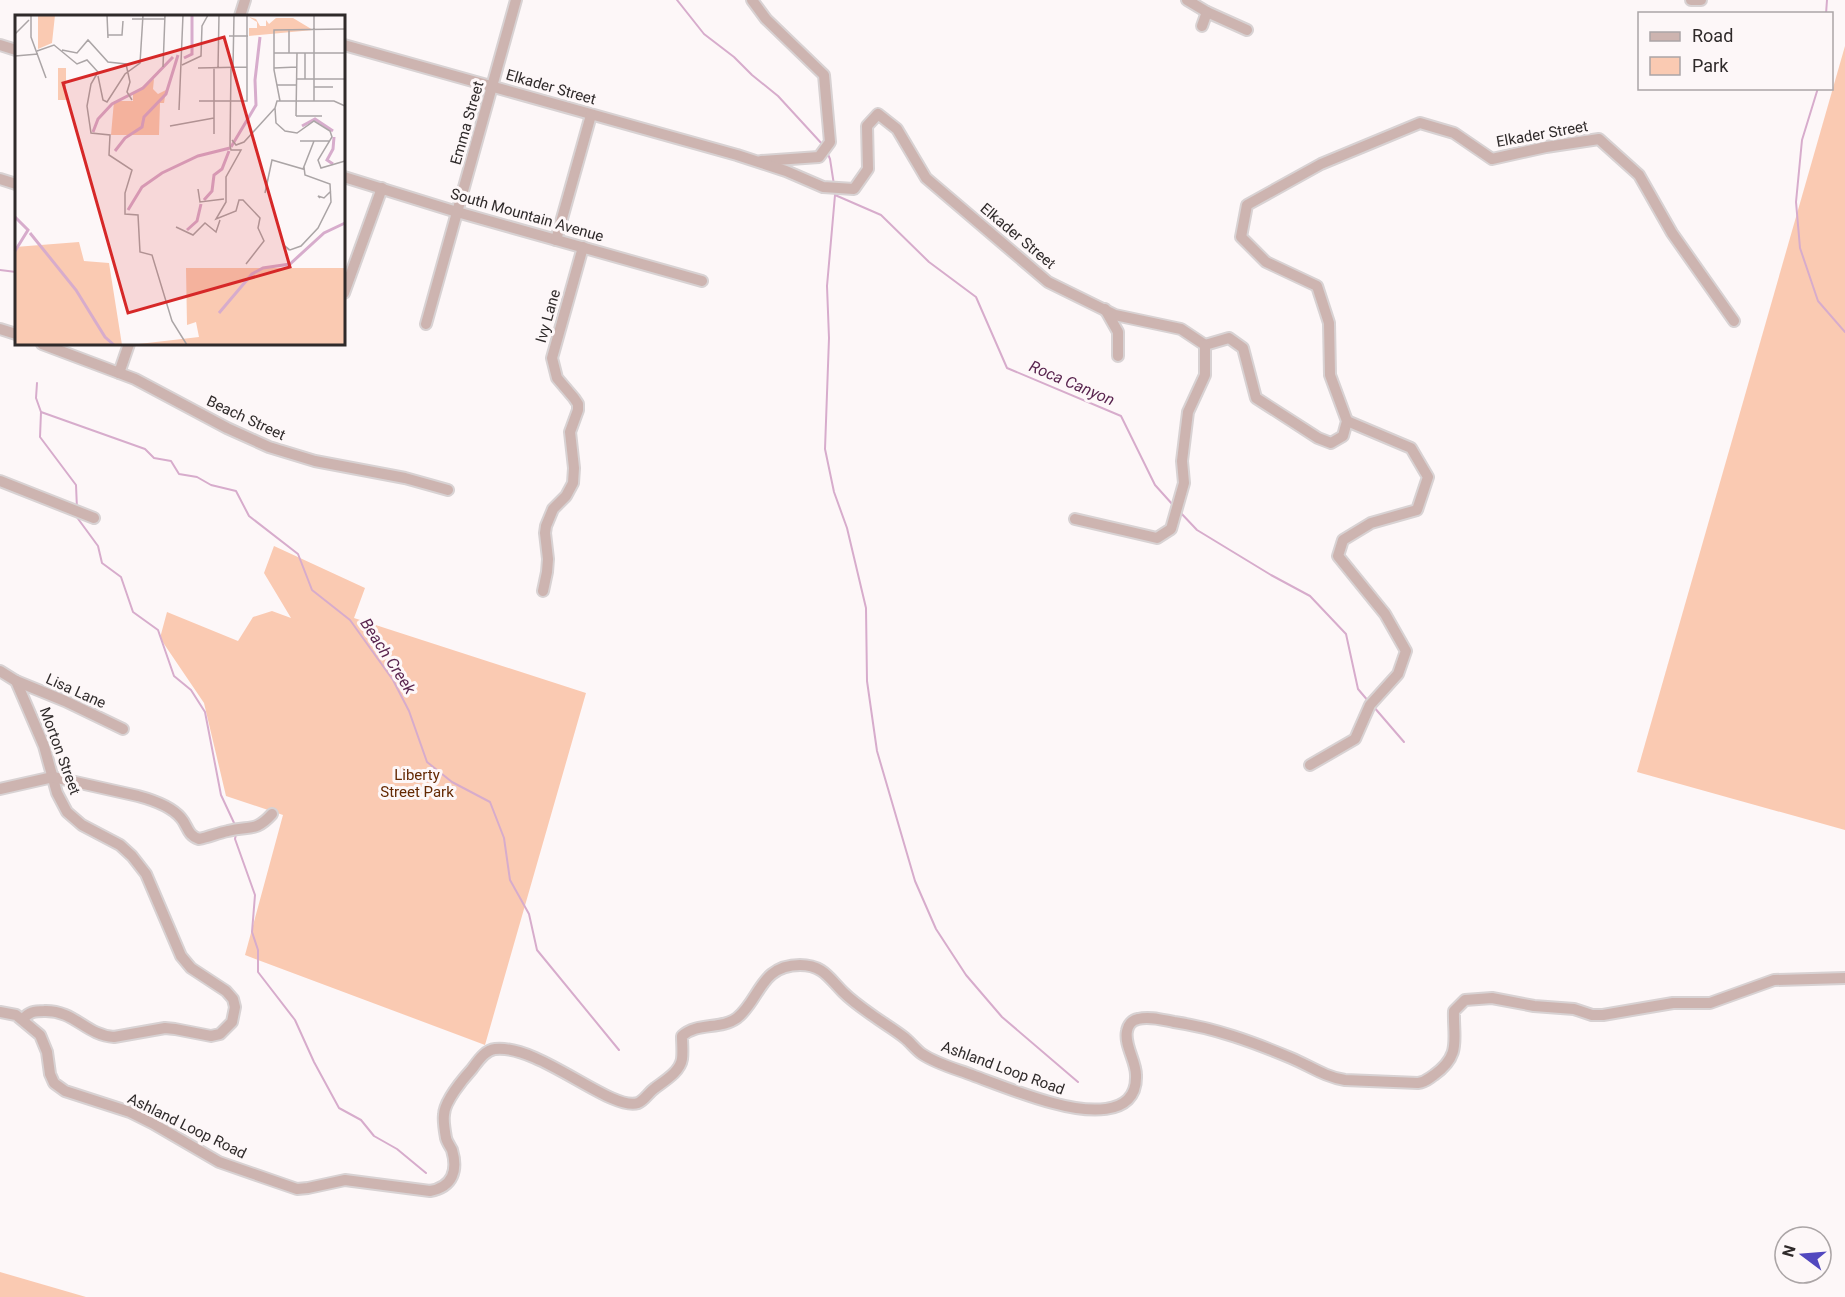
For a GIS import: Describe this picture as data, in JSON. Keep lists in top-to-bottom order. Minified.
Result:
{"streets":{"street":["Elkader Street","Emma Street","South Mountain Avenue","Ivy Lane","Beach Street","Lisa Lane","Morton Street","Ashland Loop Road"]},"crossings":[["Elkader Street","Emma Street"],["Emma Street","South Mountain Avenue"],["South Mountain Avenue","Ivy Lane"],["Lisa Lane","Morton Street"],["Morton Street","Ashland Loop Road"]],"water":["Roca Canyon","Beach Creek"],"parks":["Liberty Street Park"],"legend":["Road","Park"],"north":"left"}
